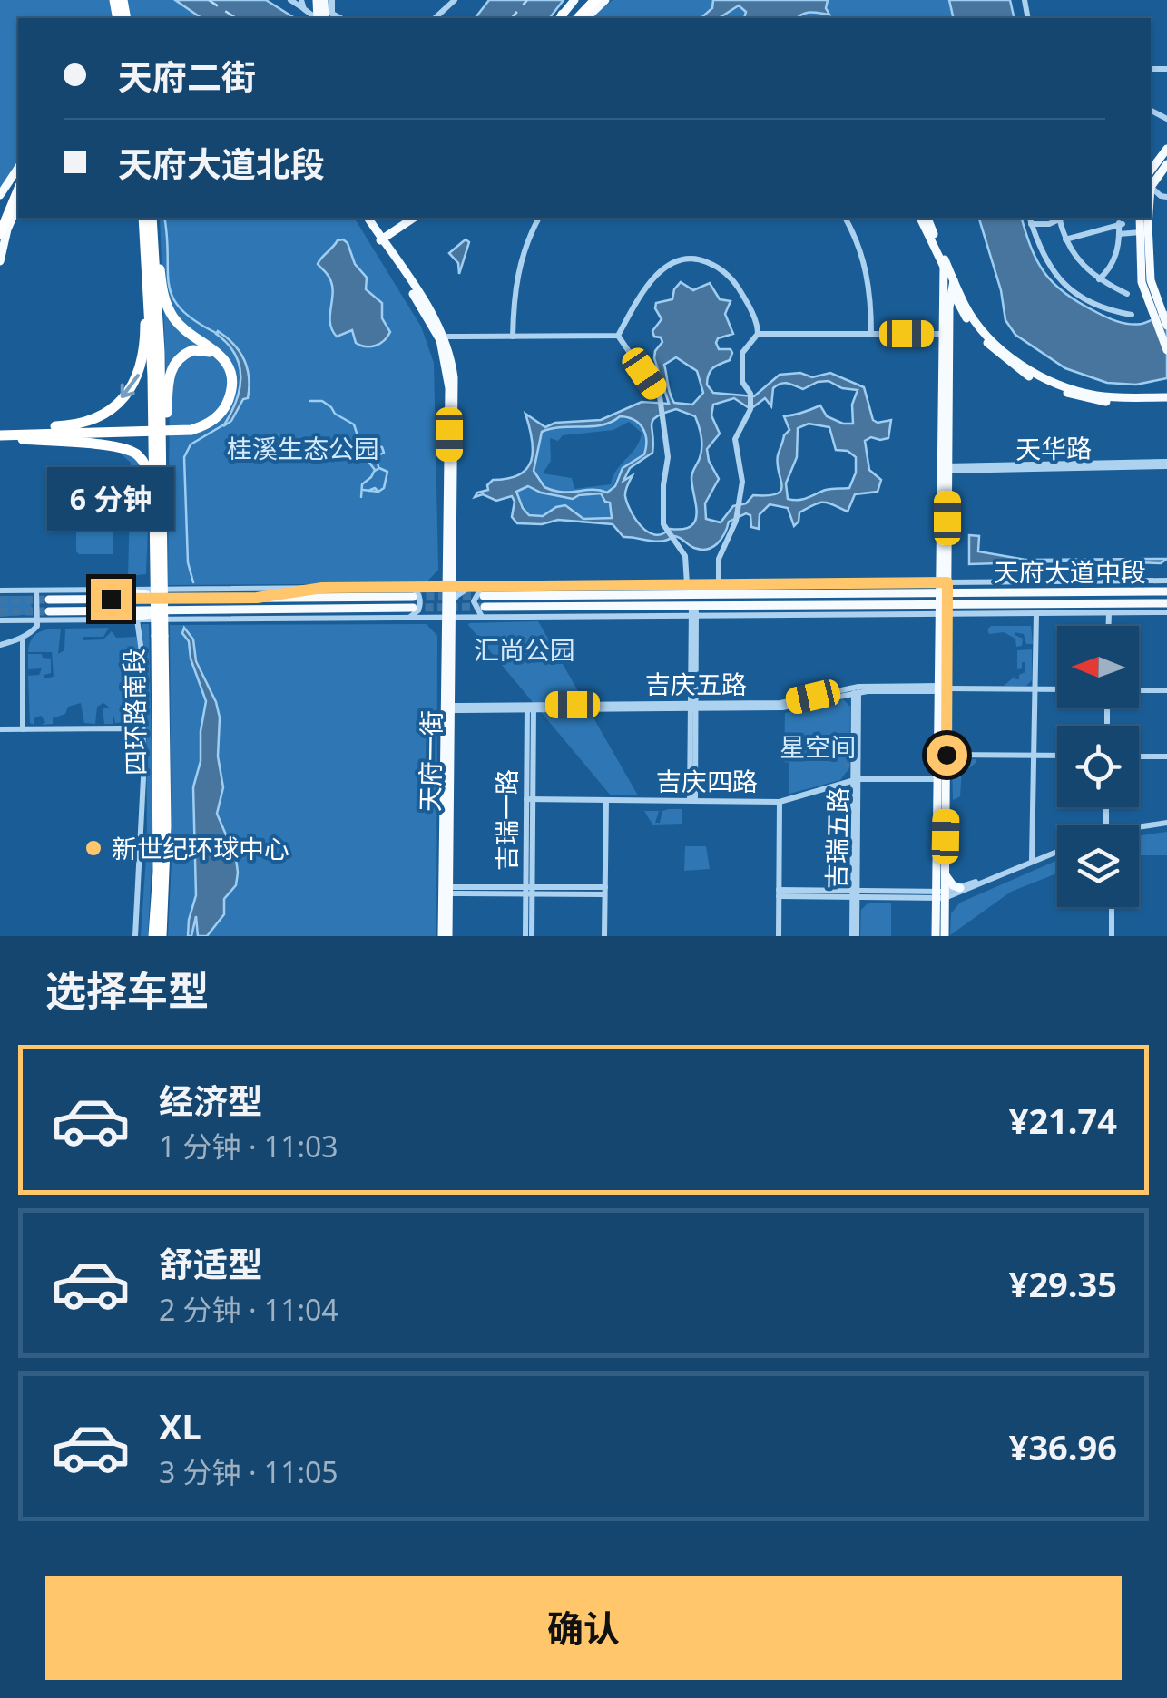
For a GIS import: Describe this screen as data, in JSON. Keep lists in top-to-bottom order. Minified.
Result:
{"streets":{"highway":["四环路南段"],"main road":["天府大道中段","天府一街"],"street":["天华路","吉庆五路","吉庆四路","吉瑞一路","吉瑞五路"]},"crossings":[["吉庆五路","天府一街"],["吉庆五路","吉瑞一路"],["吉庆五路","吉瑞五路"],["吉庆四路","吉瑞一路"],["吉庆四路","吉瑞五路"]],"parks":["桂溪生态公园","汇尚公园","星空间"],"places":["新世纪环球中心"],"north":"left","page":{"banner":["天府二街","天府大道北段"],"bubble":"6 分钟","heading":"选择车型","list":[{"name":"经济型","note":"1 分钟 · 11:03","value":"¥21.74"},{"name":"舒适型","note":"2 分钟 · 11:04","value":"¥29.35"},{"name":"XL","note":"3 分钟 · 11:05","value":"¥36.96"}],"buttons":"确认"}}
